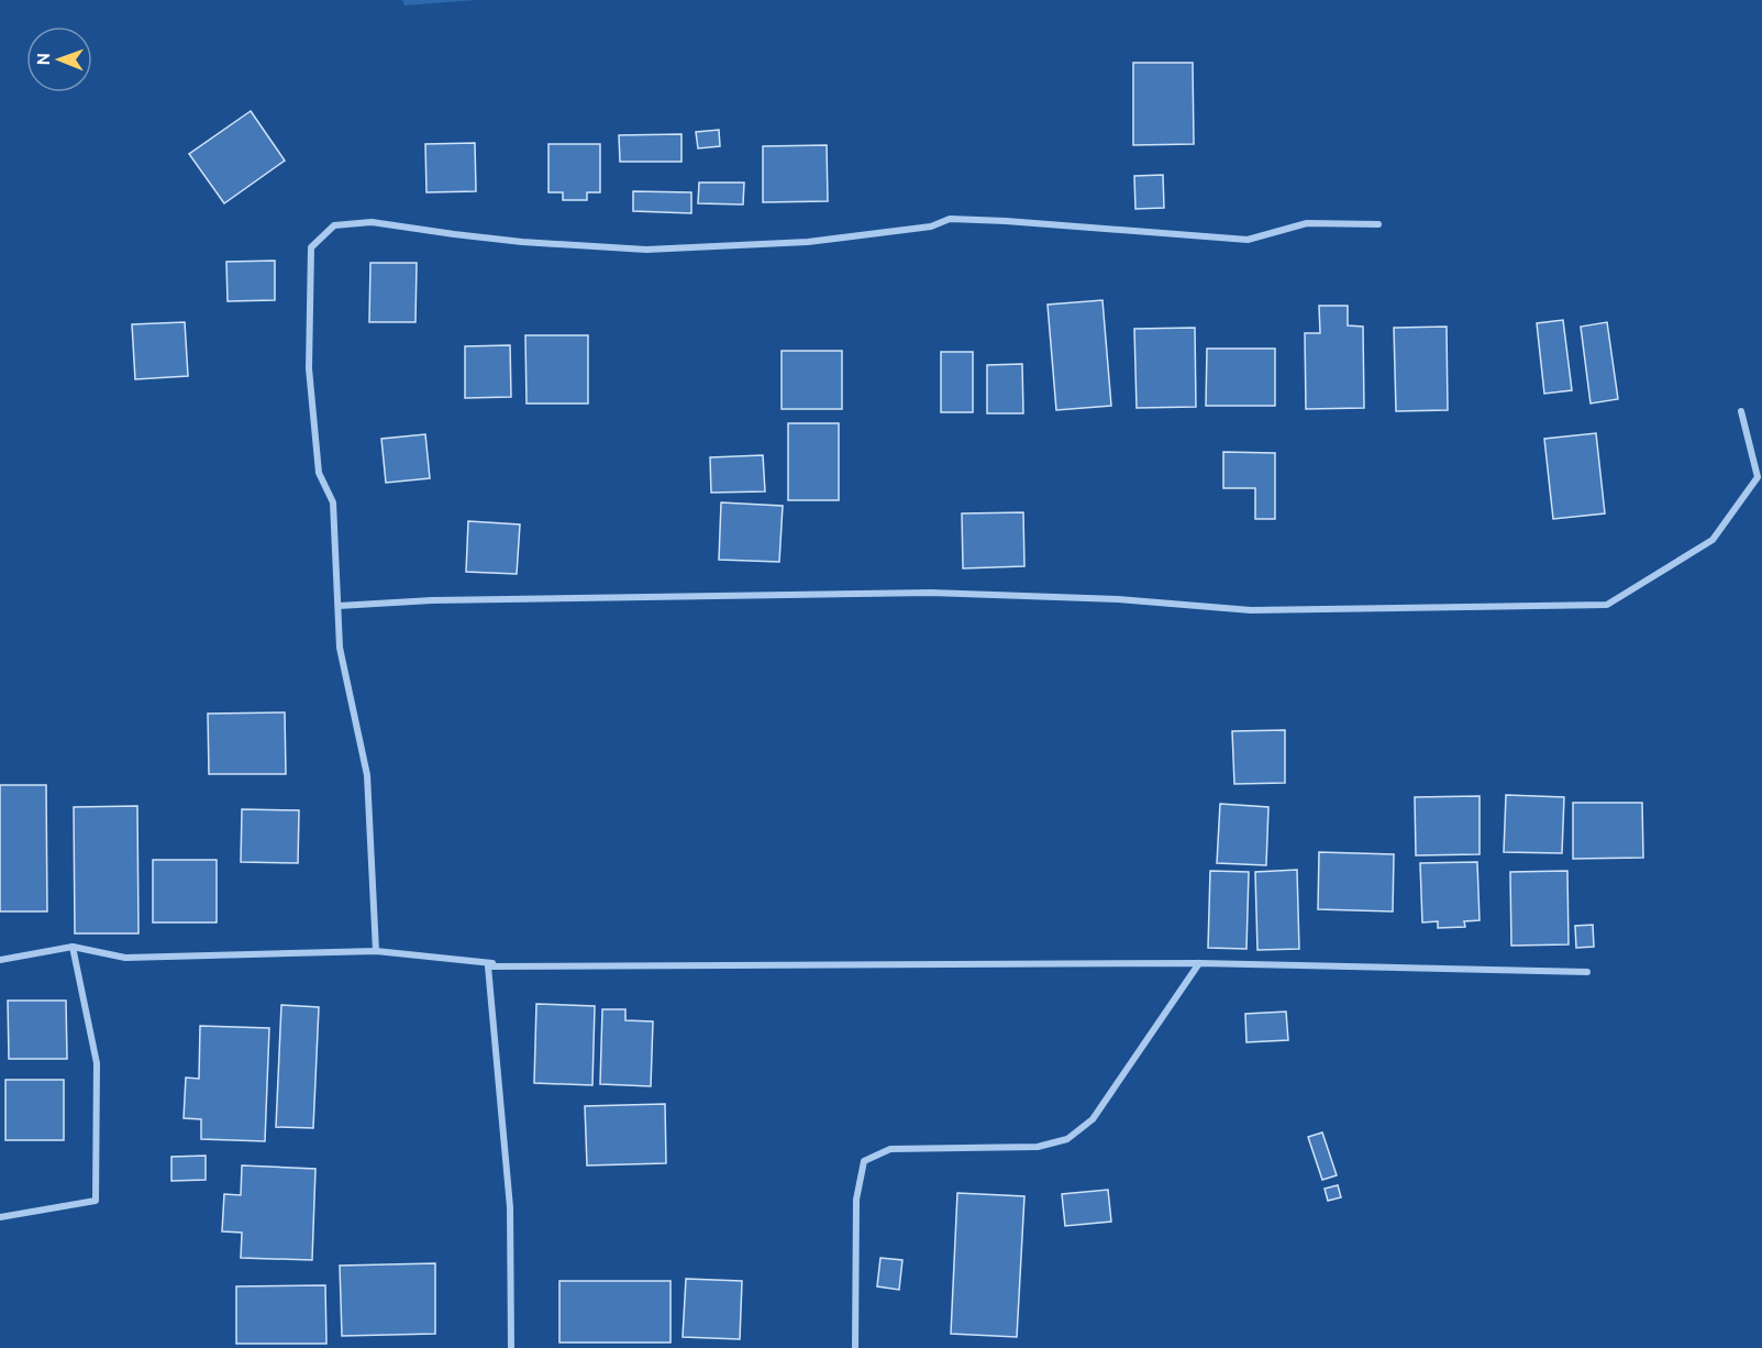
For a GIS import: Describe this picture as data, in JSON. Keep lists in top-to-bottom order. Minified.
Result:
{"north":"left"}
